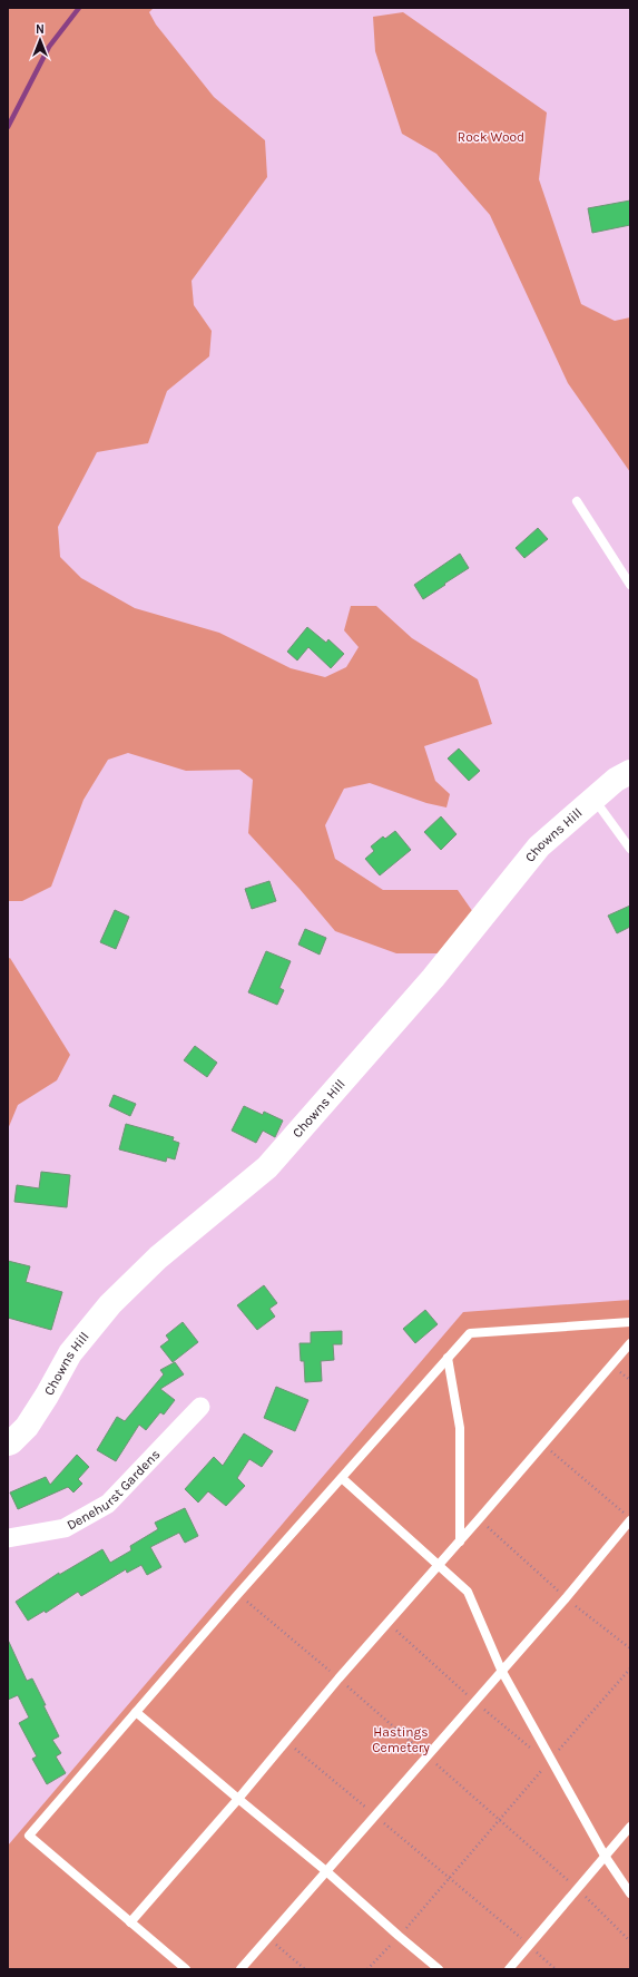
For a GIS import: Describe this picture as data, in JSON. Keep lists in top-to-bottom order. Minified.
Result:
{"streets":{"street":["Chowns Hill","Denehurst Gardens"]},"parks":["Rock Wood","Hastings Cemetery"],"north":"top"}
